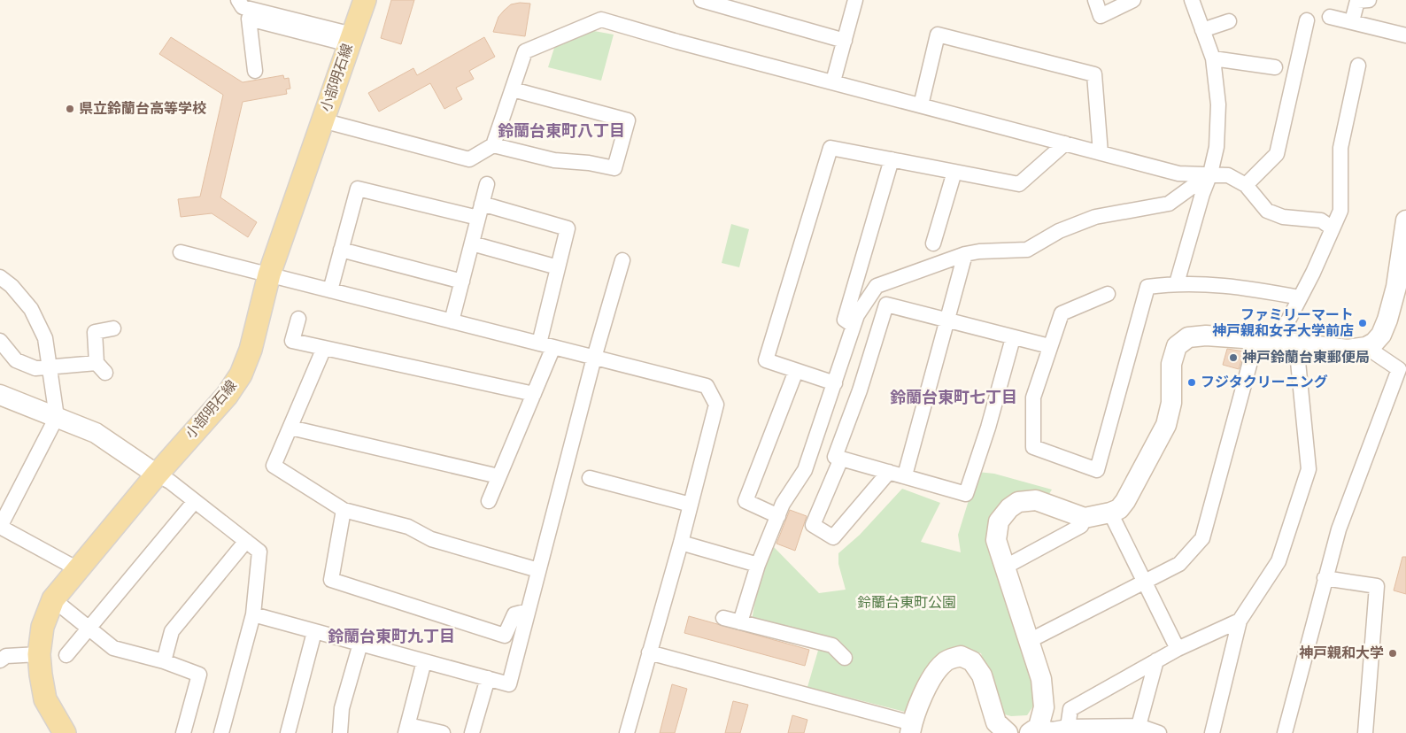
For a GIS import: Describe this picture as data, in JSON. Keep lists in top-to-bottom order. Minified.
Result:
{"streets":{"main road":["小部明石線"]},"districts":["鈴蘭台東町八丁目","鈴蘭台東町七丁目","鈴蘭台東町九丁目"],"parks":["鈴蘭台東町公園"],"places":["県立鈴蘭台高等学校","ファミリーマート 神戸親和女子大学前店","神戸鈴蘭台東郵便局","フジタクリーニング","神戸親和大学"]}
